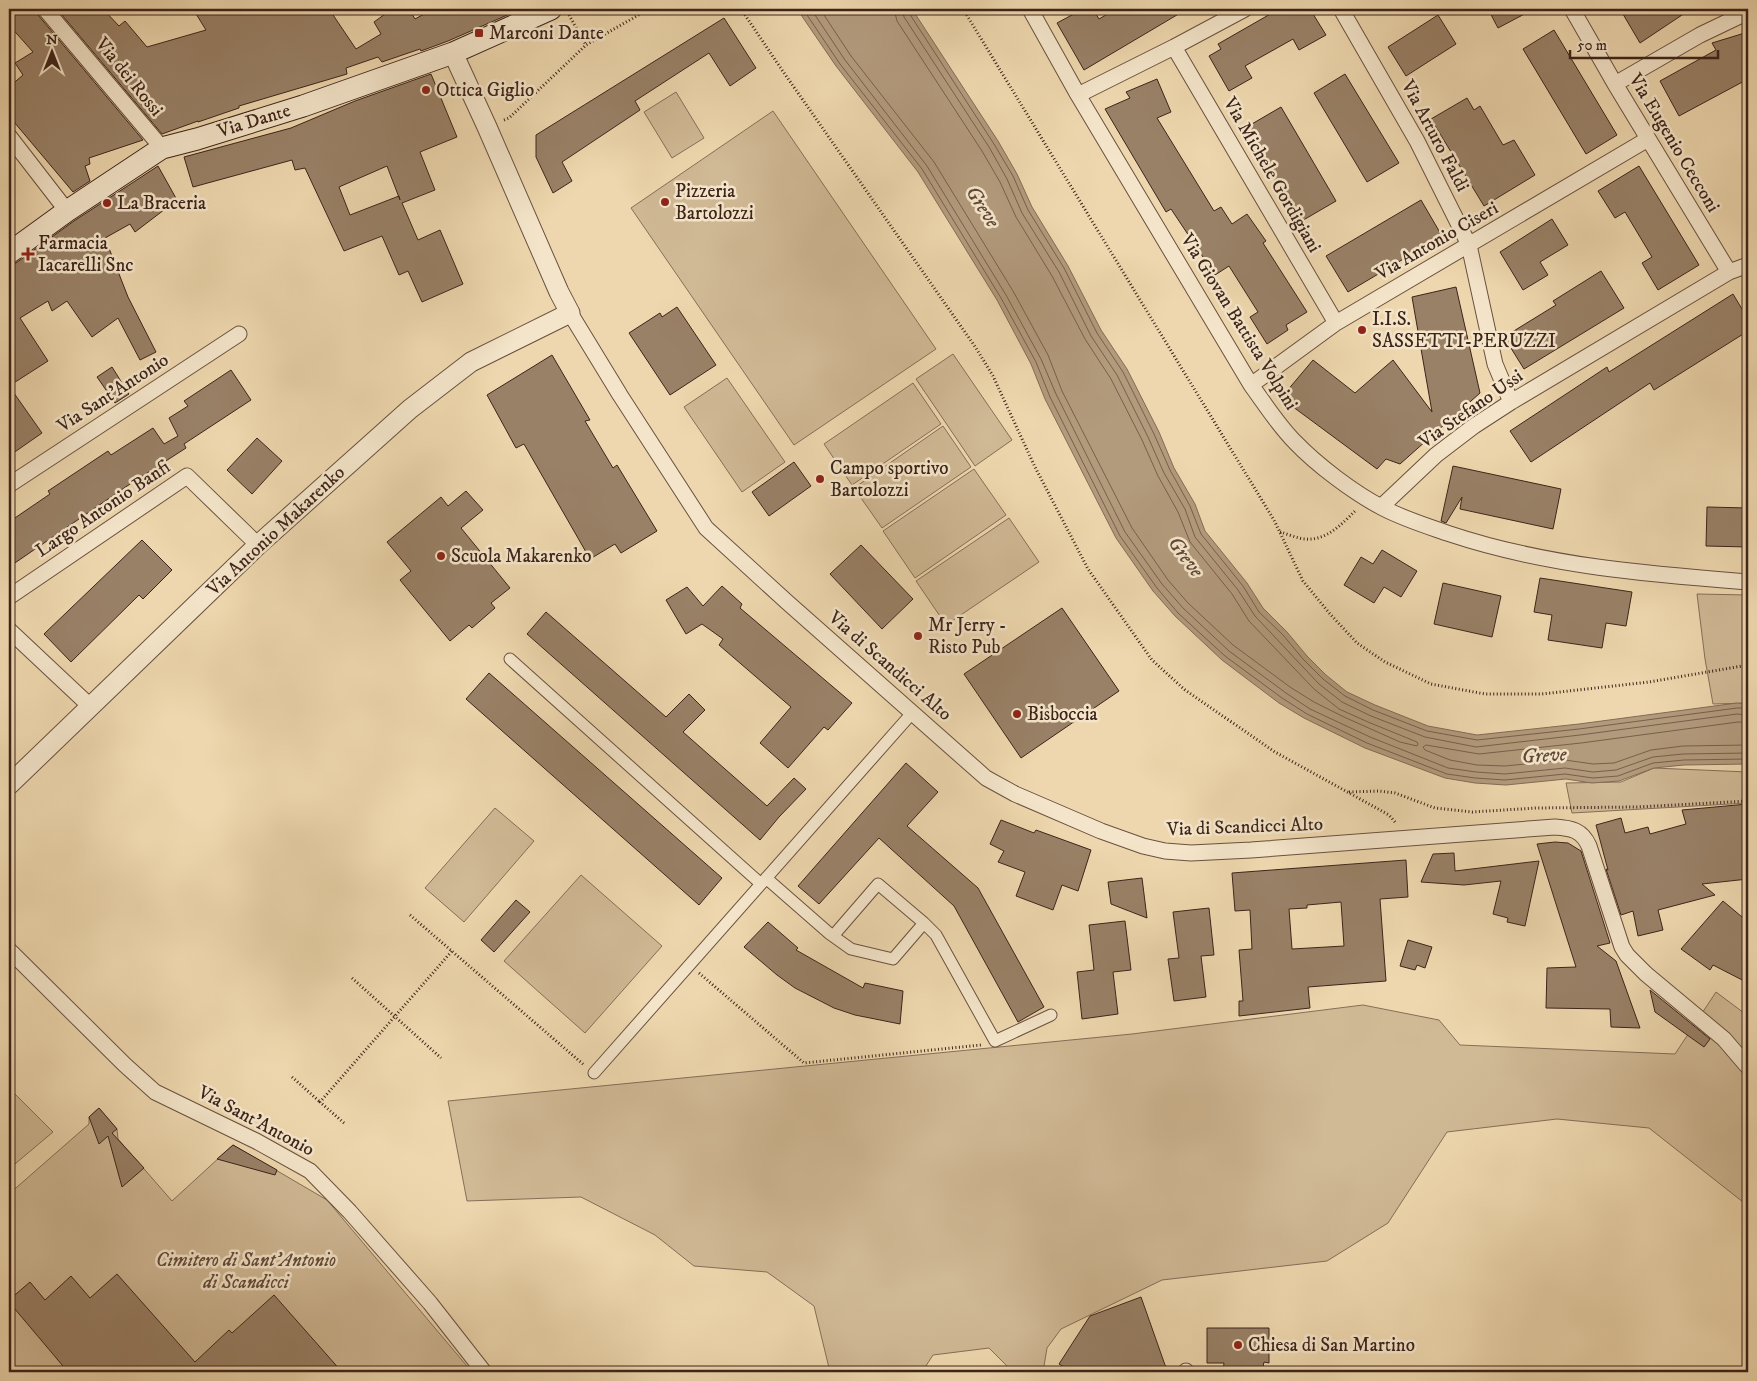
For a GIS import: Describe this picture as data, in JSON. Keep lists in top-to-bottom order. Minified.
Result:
{"streets":{"main road":["Via Dante"],"street":["Via dei Rossi","Via Arturo Faldi","Via Eugenio Cecconi","Via Michele Gordigiani","Via Antonio Ciseri","Via Giovan Battista Volpini","Via Sant'Antonio","Via Stefano Ussi","Largo Antonio Banfi","Via Antonio Makarenko","Via di Scandicci Alto"]},"crossings":[["Via dei Rossi","Via Dante"],["Via Arturo Faldi","Via Antonio Ciseri"],["Via Arturo Faldi","Via Stefano Ussi"],["Via Eugenio Cecconi","Via Antonio Ciseri"],["Via Eugenio Cecconi","Via Stefano Ussi"],["Via Michele Gordigiani","Via Antonio Ciseri"],["Via Antonio Ciseri","Via Giovan Battista Volpini"],["Via Giovan Battista Volpini","Via Stefano Ussi"],["Largo Antonio Banfi","Via Antonio Makarenko"],["Via Antonio Makarenko","Via di Scandicci Alto"]],"water":["Greve"],"parks":["Cimitero di Sant'Antonio di Scandicci"],"places":{"transit":["Marconi Dante"],"other":["Ottica Giglio","Pizzeria Bartolozzi","La Braceria","I.I.S. SASSETTI-PERUZZI","Campo sportivo Bartolozzi","Scuola Makarenko","Mr Jerry - Risto Pub","Bisboccia","Chiesa di San Martino"],"health":["Farmacia Iacarelli Snc"]},"scale_bar":"50 m","north":"top"}
